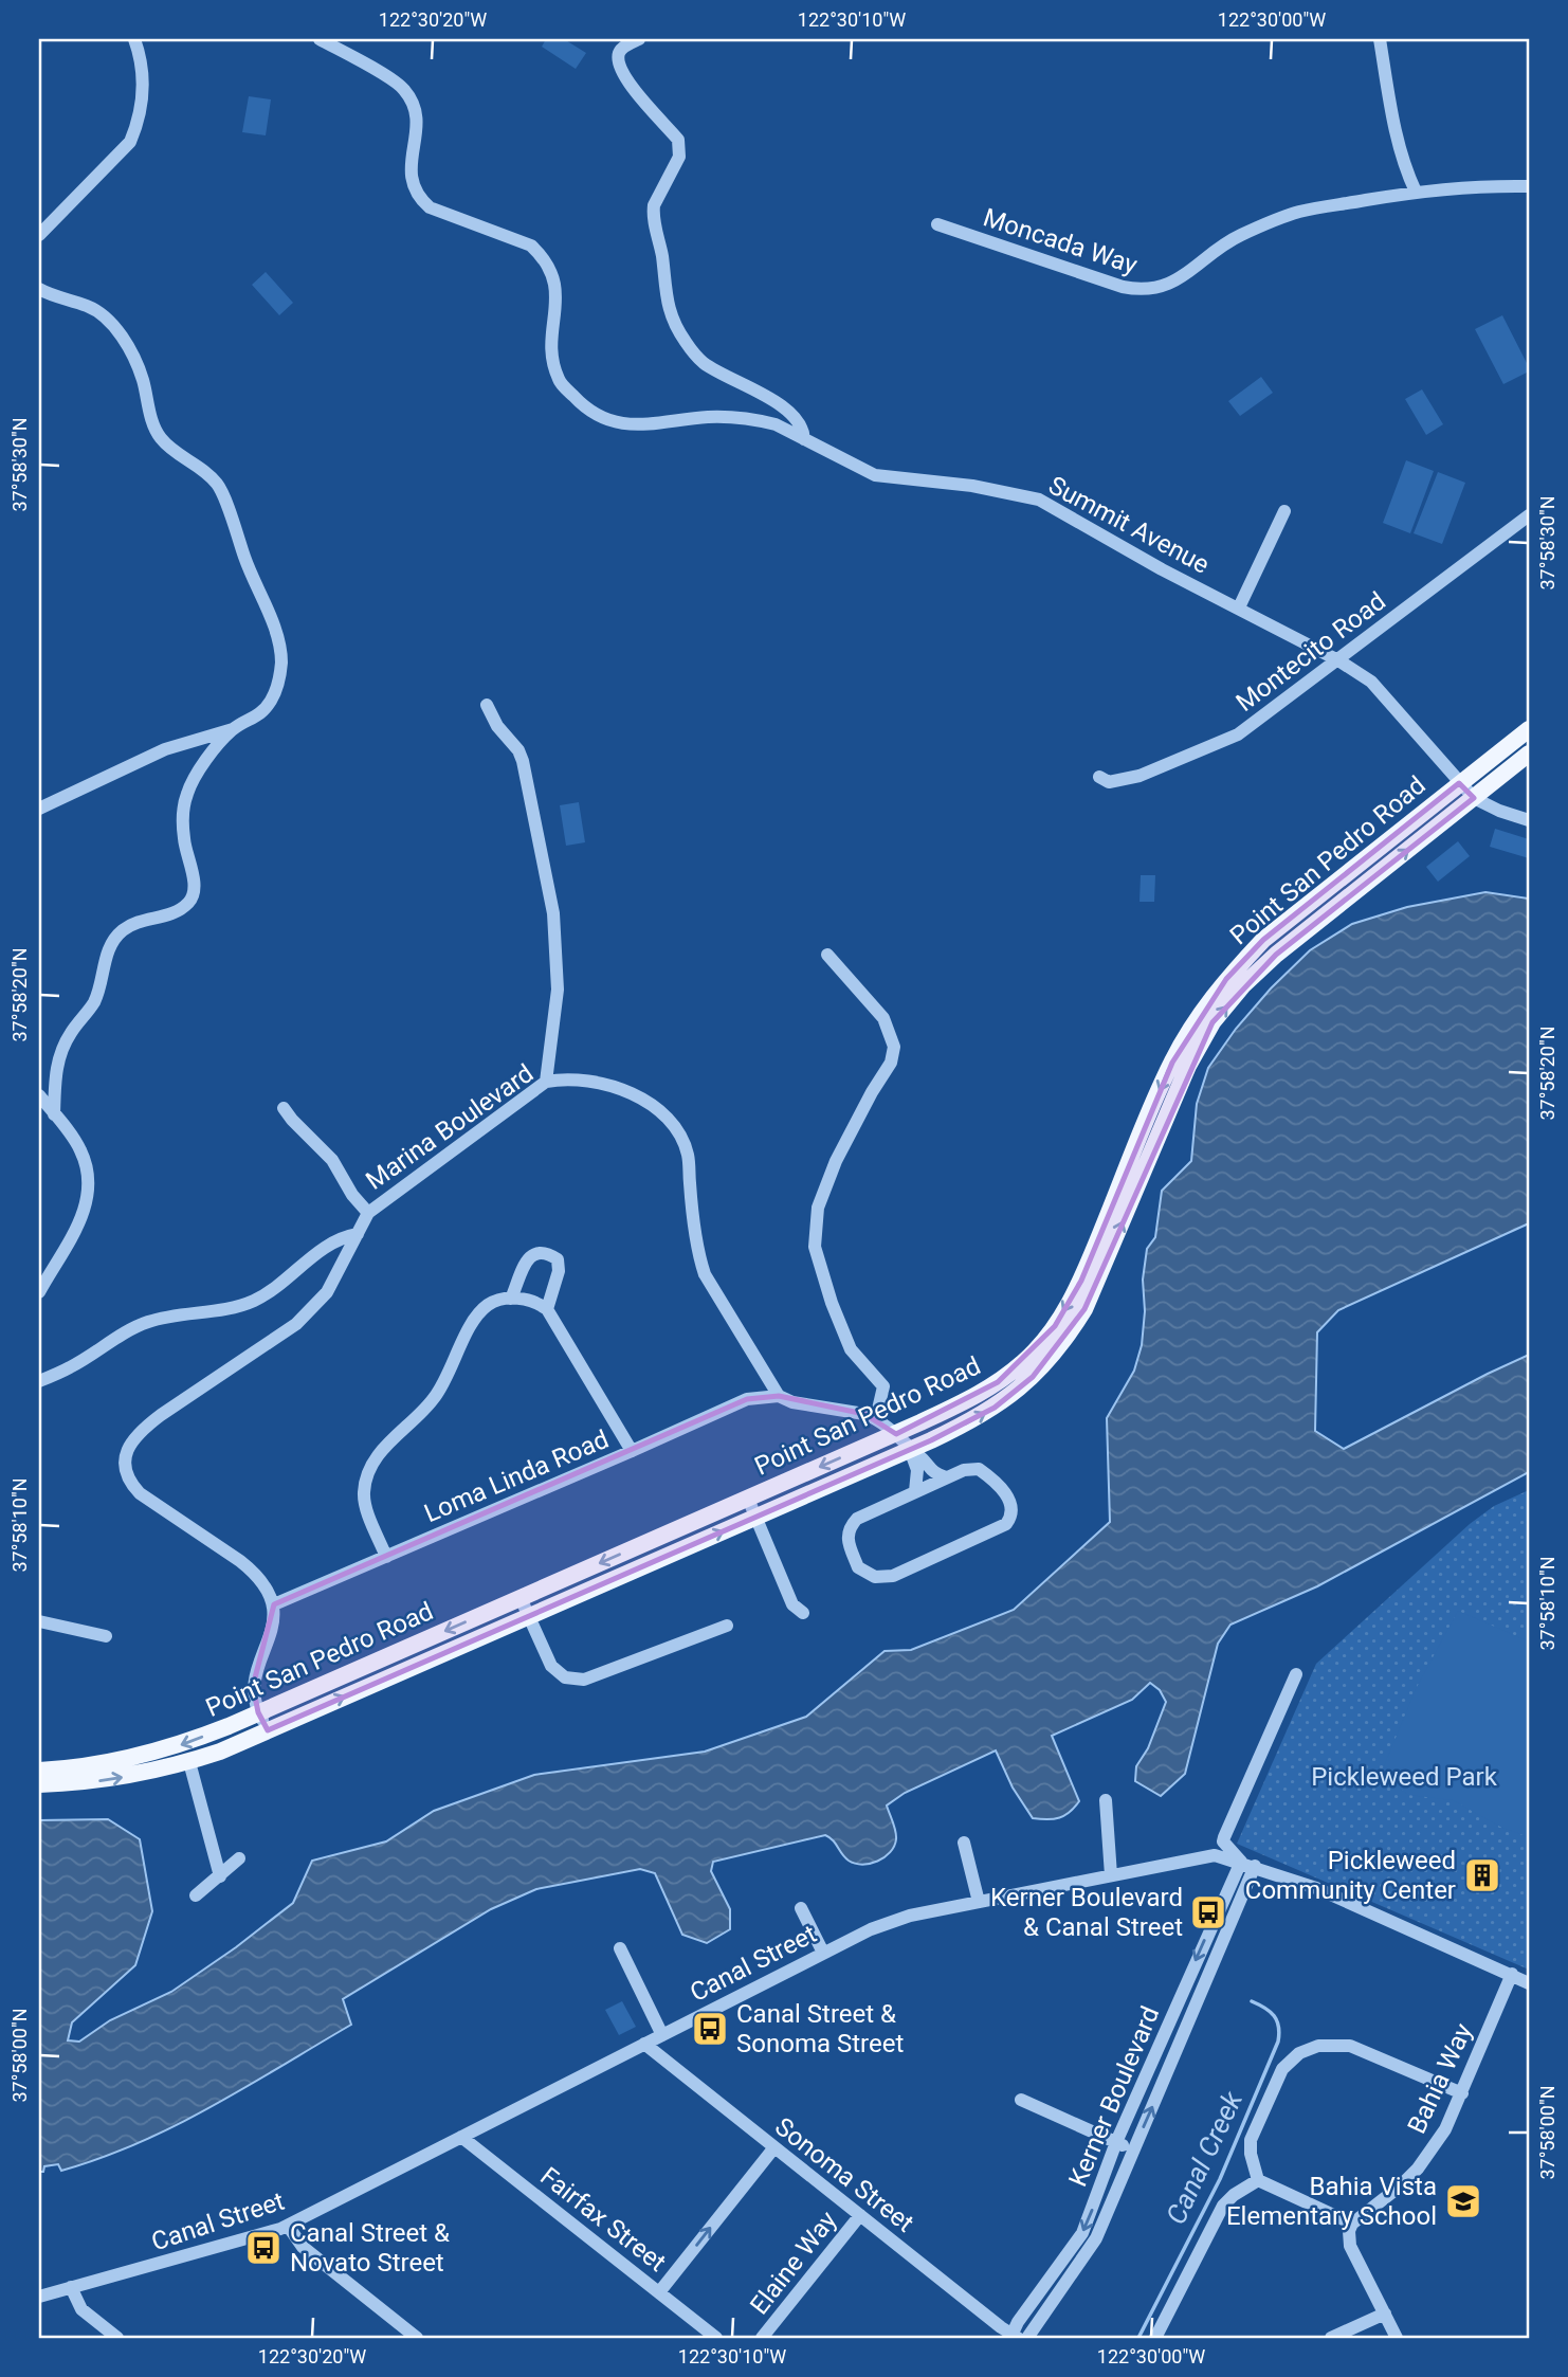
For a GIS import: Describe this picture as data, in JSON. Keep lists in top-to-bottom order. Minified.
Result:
{"streets":{"main road":["Point San Pedro Road"],"street":["Moncada Way","Summit Avenue","Montecito Road","Marina Boulevard","Loma Linda Road","Canal Street","Bahia Way","Kerner Boulevard","Sonoma Street","Fairfax Street","Elaine Way"]},"crossings":[["Summit Avenue","Montecito Road"],["Summit Avenue","Point San Pedro Road"],["Marina Boulevard","Loma Linda Road"],["Canal Street","Bahia Way"],["Canal Street","Kerner Boulevard"],["Canal Street","Sonoma Street"],["Canal Street","Fairfax Street"],["Kerner Boulevard","Sonoma Street"],["Sonoma Street","Elaine Way"]],"water":["Canal Creek"],"parks":["Pickleweed Park"],"places":{"building":["Pickleweed Community Center"],"bus stop":["Kerner Boulevard & Canal Street","Canal Street & Sonoma Street","Canal Street & Novato Street"],"school or university":["Bahia Vista Elementary School"]},"coordinates":["122°30'20\"W","122°30'10\"W","122°30'00\"W","37°58'30\"N","37°58'20\"N","37°58'10\"N","37°58'00\"N"]}
